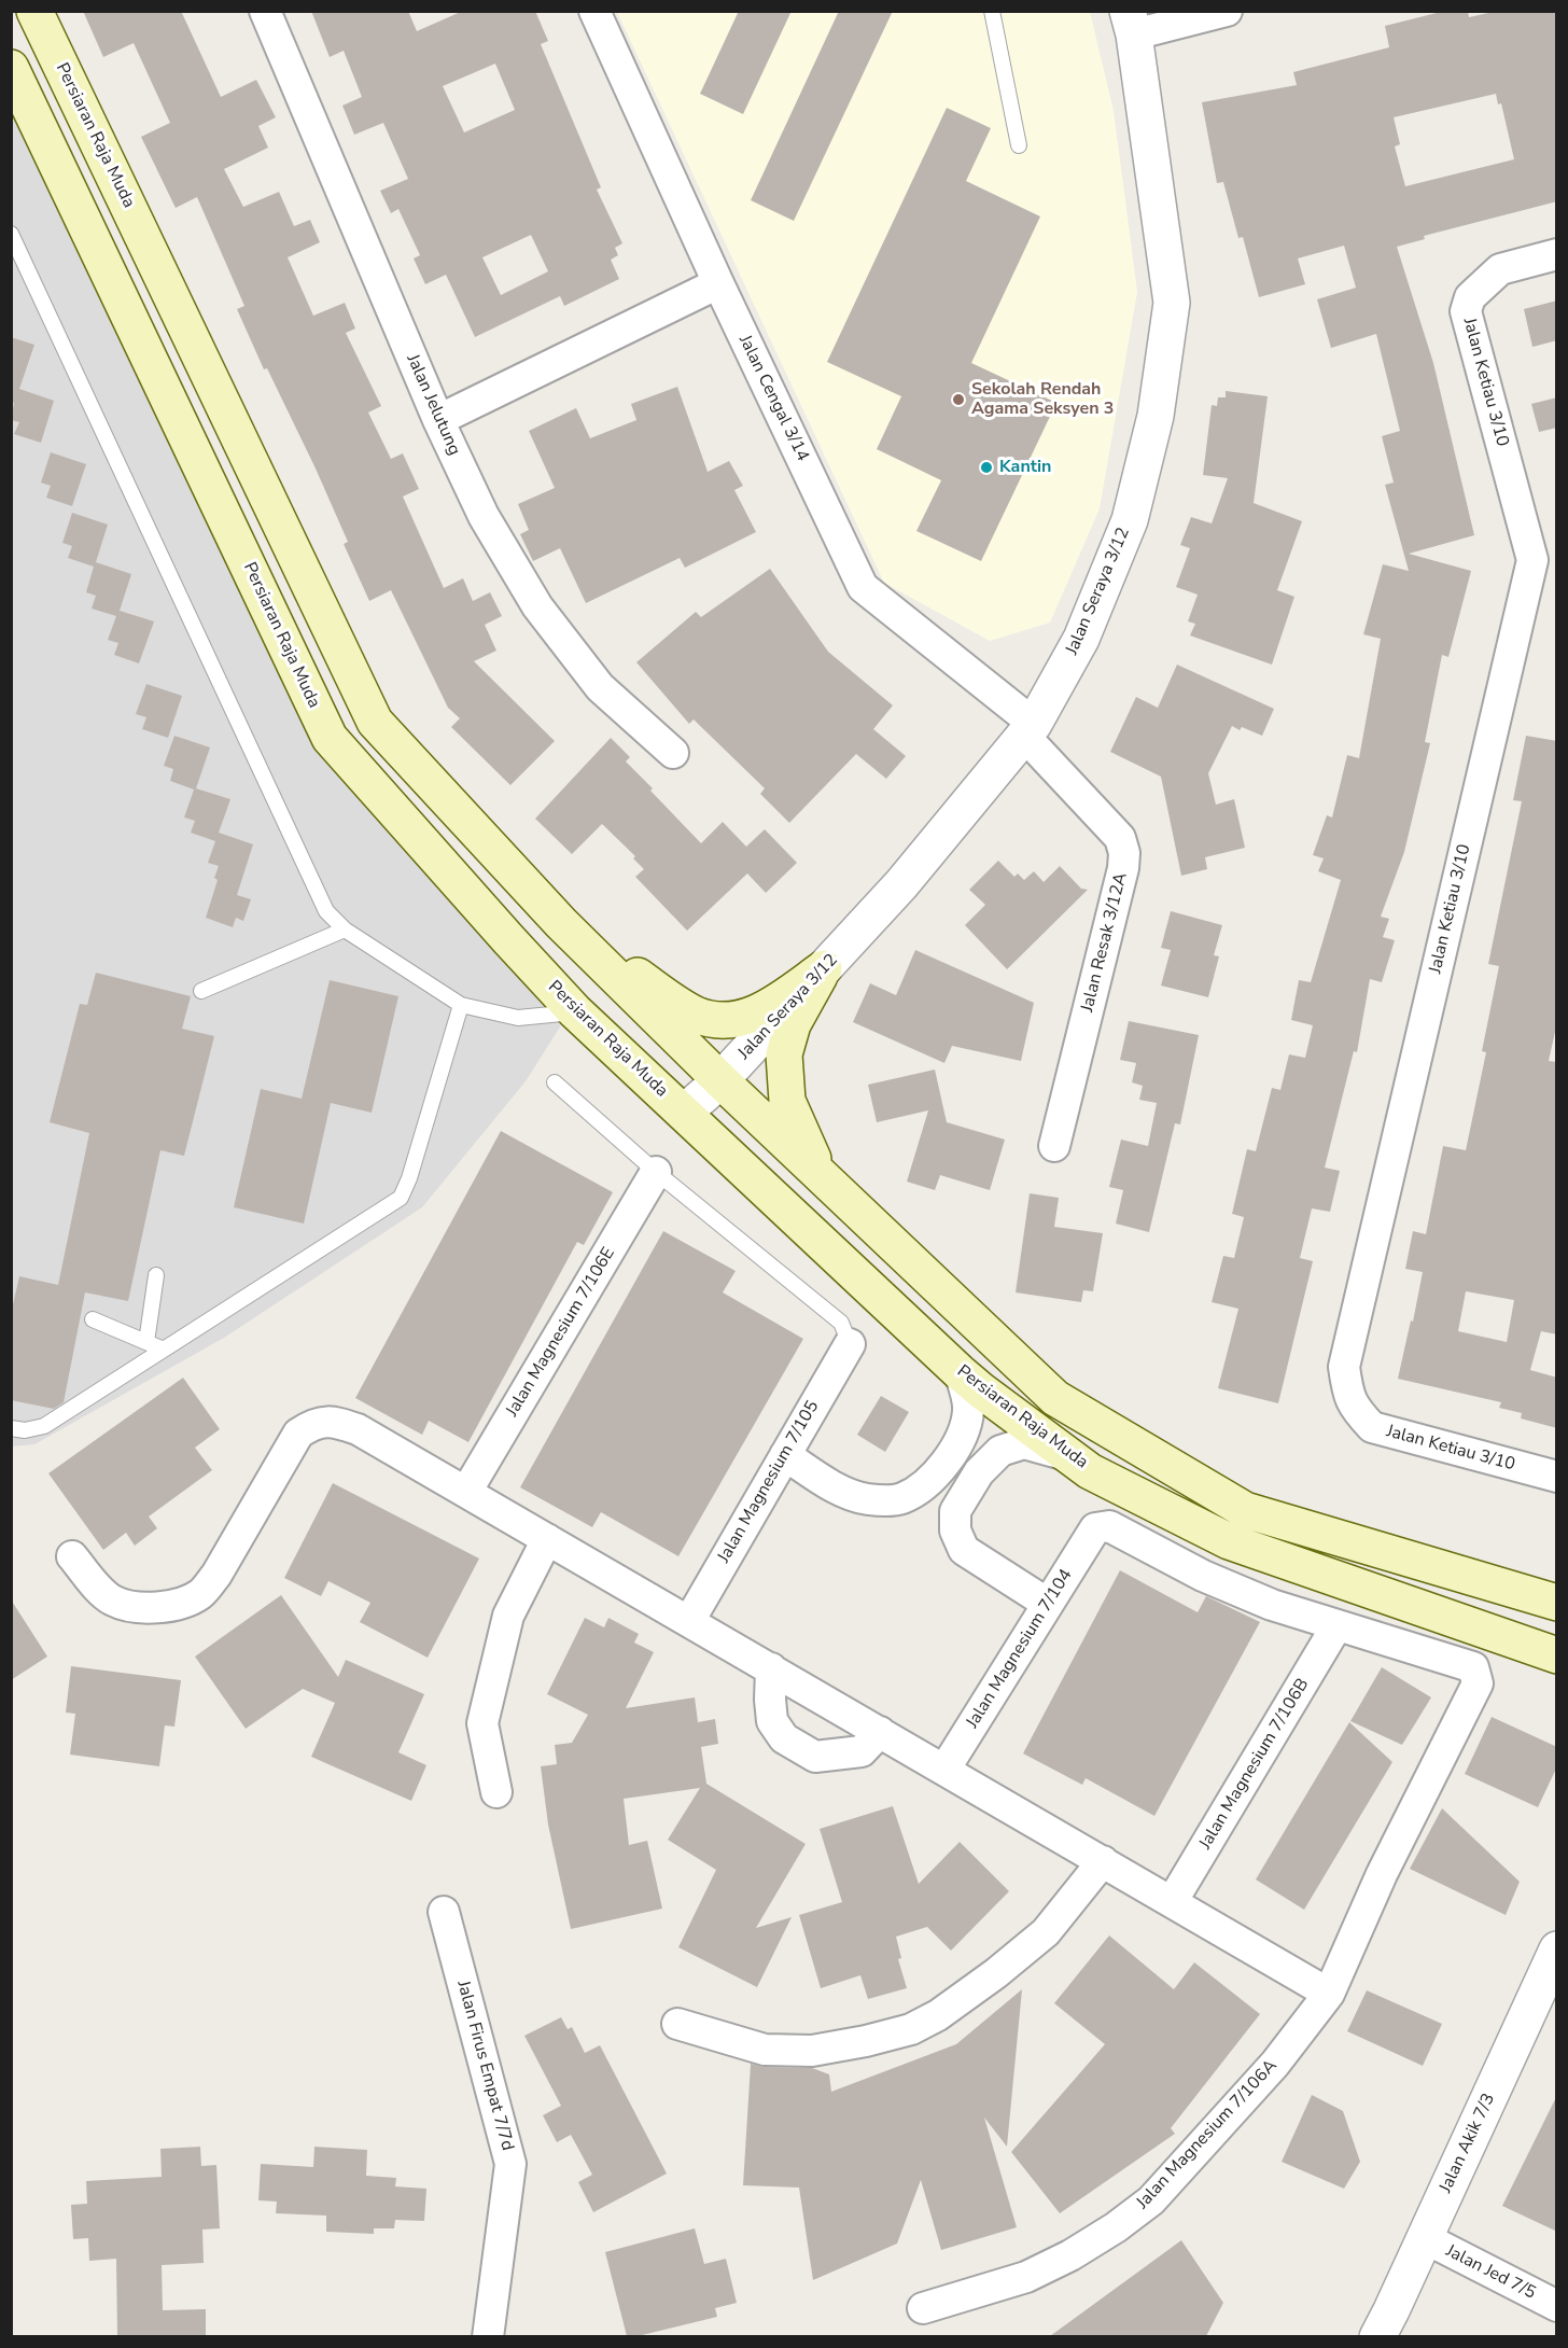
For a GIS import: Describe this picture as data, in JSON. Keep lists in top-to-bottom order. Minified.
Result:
{"streets":{"main road":["Persiaran Raja Muda"],"street":["Jalan Ketiau 3/10","Jalan Cengal 3/14","Jalan Jelutung","Jalan Seraya 3/12","Jalan Resak 3/12A","Jalan Magnesium 7/106E","Jalan Magnesium 7/105","Jalan Magnesium 7/104","Jalan Magnesium 7/106B","Jalan Firus Empat 7/7d","Jalan Magnesium 7/106A","Jalan Akik 7/3","Jalan Jed 7/5"]},"crossings":[["Persiaran Raja Muda","Jalan Seraya 3/12"],["Jalan Cengal 3/14","Jalan Seraya 3/12"],["Jalan Cengal 3/14","Jalan Resak 3/12A"],["Jalan Seraya 3/12","Jalan Resak 3/12A"],["Jalan Magnesium 7/104","Jalan Magnesium 7/106B"],["Jalan Magnesium 7/104","Jalan Magnesium 7/106A"],["Jalan Magnesium 7/106B","Jalan Magnesium 7/106A"],["Jalan Akik 7/3","Jalan Jed 7/5"]],"places":["Sekolah Rendah Agama Seksyen 3","Kantin"]}
